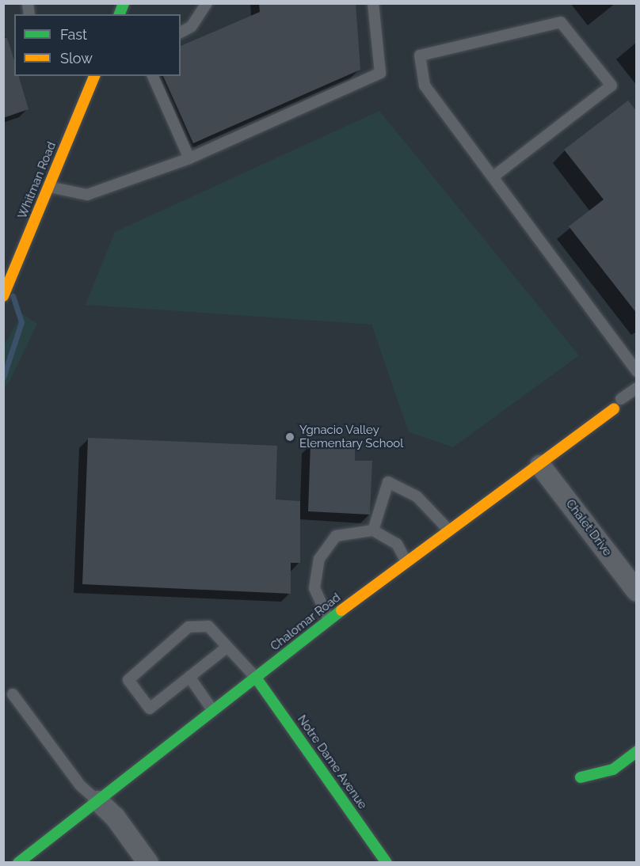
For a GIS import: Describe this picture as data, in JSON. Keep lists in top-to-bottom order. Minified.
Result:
{"streets":{"street":["Whitman Road","Chalet Drive","Chalomar Road","Notre Dame Avenue"]},"crossings":[["Chalet Drive","Chalomar Road"],["Chalomar Road","Notre Dame Avenue"]],"places":["Ygnacio Valley Elementary School"],"legend":["Fast","Slow"]}
